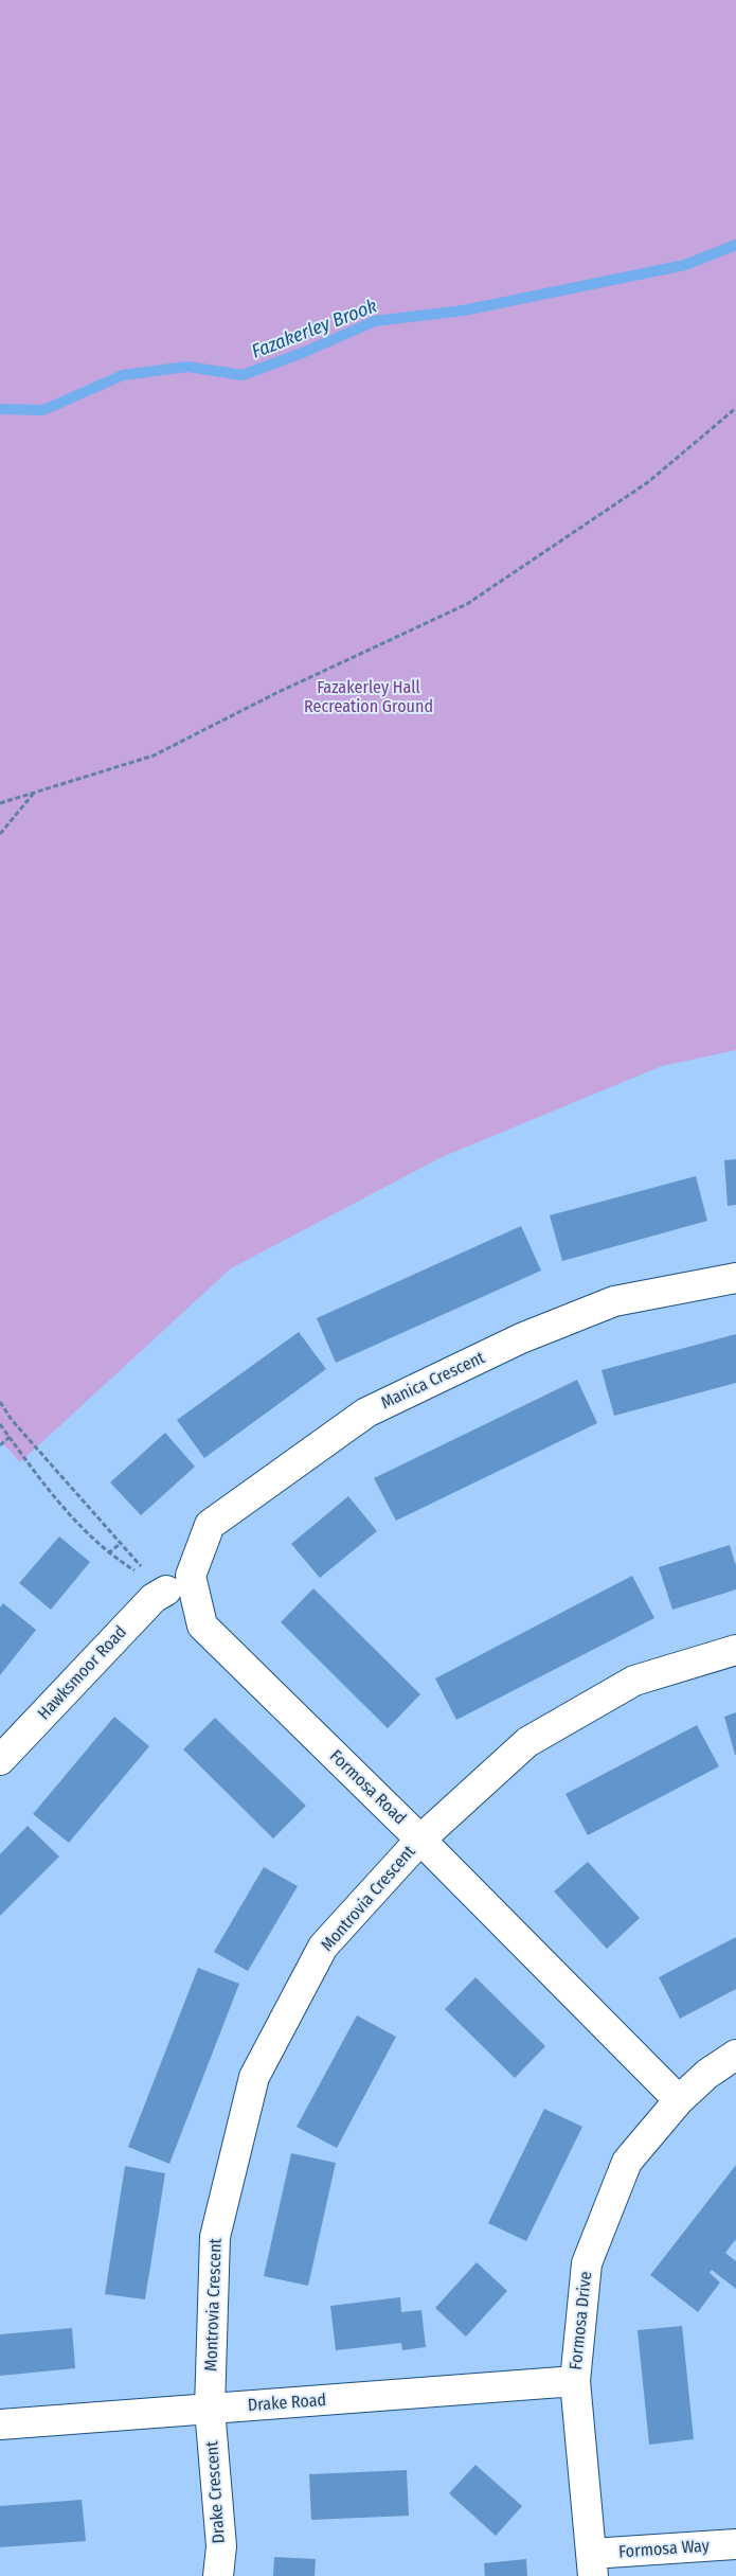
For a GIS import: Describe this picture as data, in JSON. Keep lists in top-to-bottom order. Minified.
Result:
{"streets":{"street":["Manica Crescent","Hawksmoor Road","Formosa Road","Montrovia Crescent","Formosa Drive","Drake Road","Drake Crescent","Formosa Way"]},"crossings":[["Manica Crescent","Hawksmoor Road"],["Manica Crescent","Formosa Road"],["Hawksmoor Road","Formosa Road"],["Formosa Road","Montrovia Crescent"],["Formosa Road","Formosa Drive"],["Montrovia Crescent","Drake Road"],["Montrovia Crescent","Drake Crescent"],["Formosa Drive","Drake Road"],["Formosa Drive","Formosa Way"],["Drake Road","Drake Crescent"]],"water":["Fazakerley Brook"],"parks":["Fazakerley Hall Recreation Ground"]}
